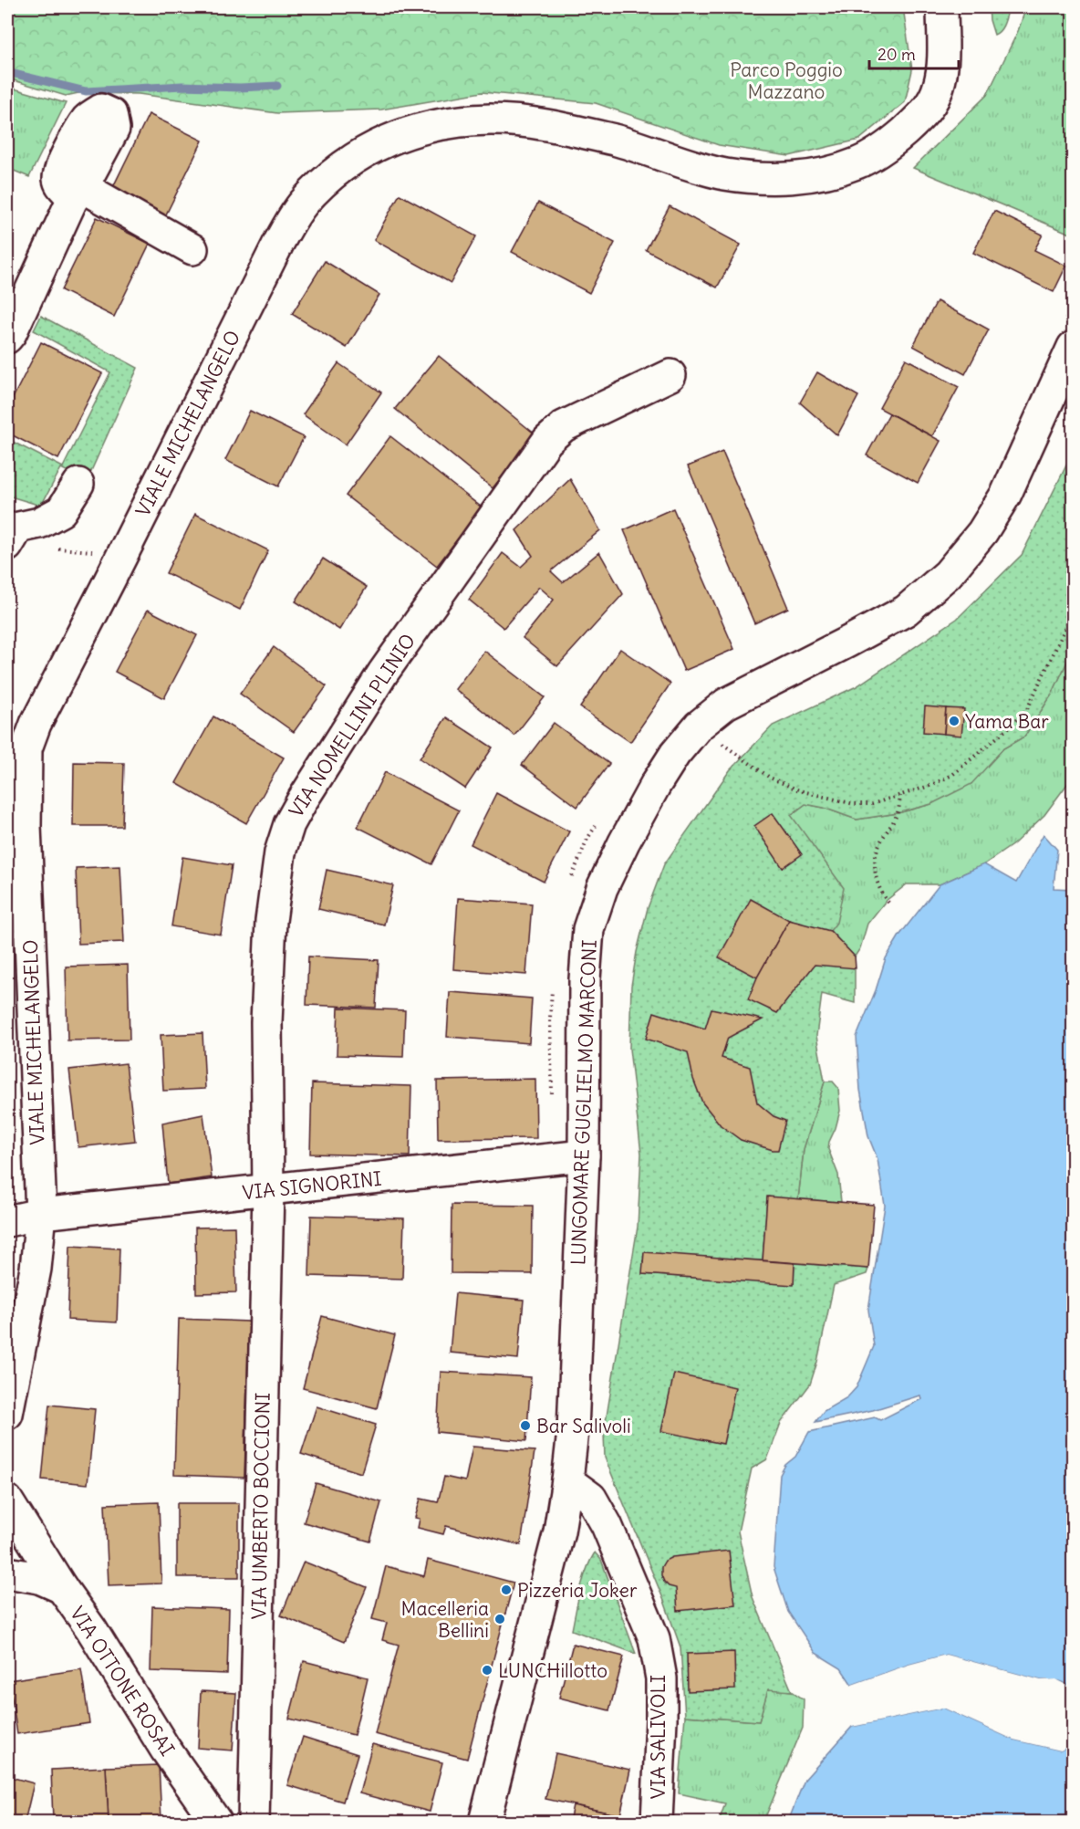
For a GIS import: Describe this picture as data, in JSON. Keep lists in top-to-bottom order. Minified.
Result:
{"streets":{"street":["VIALE MICHELANGELO","VIA NOMELLINI PLINIO","LUNGOMARE GUGLIELMO MARCONI","VIA SIGNORINI","VIA UMBERTO BOCCIONI","VIA OTTONE ROSAI","VIA SALIVOLI"]},"crossings":[["VIALE MICHELANGELO","VIA SIGNORINI"],["VIA NOMELLINI PLINIO","VIA SIGNORINI"],["VIA NOMELLINI PLINIO","VIA UMBERTO BOCCIONI"],["LUNGOMARE GUGLIELMO MARCONI","VIA SIGNORINI"],["LUNGOMARE GUGLIELMO MARCONI","VIA SALIVOLI"],["VIA SIGNORINI","VIA UMBERTO BOCCIONI"]],"parks":["Parco Poggio Mazzano"],"places":["Yama Bar","Bar Salivoli","Pizzeria Joker","Macelleria Bellini","LUNCHillotto"],"scale_bar":"20 m"}
